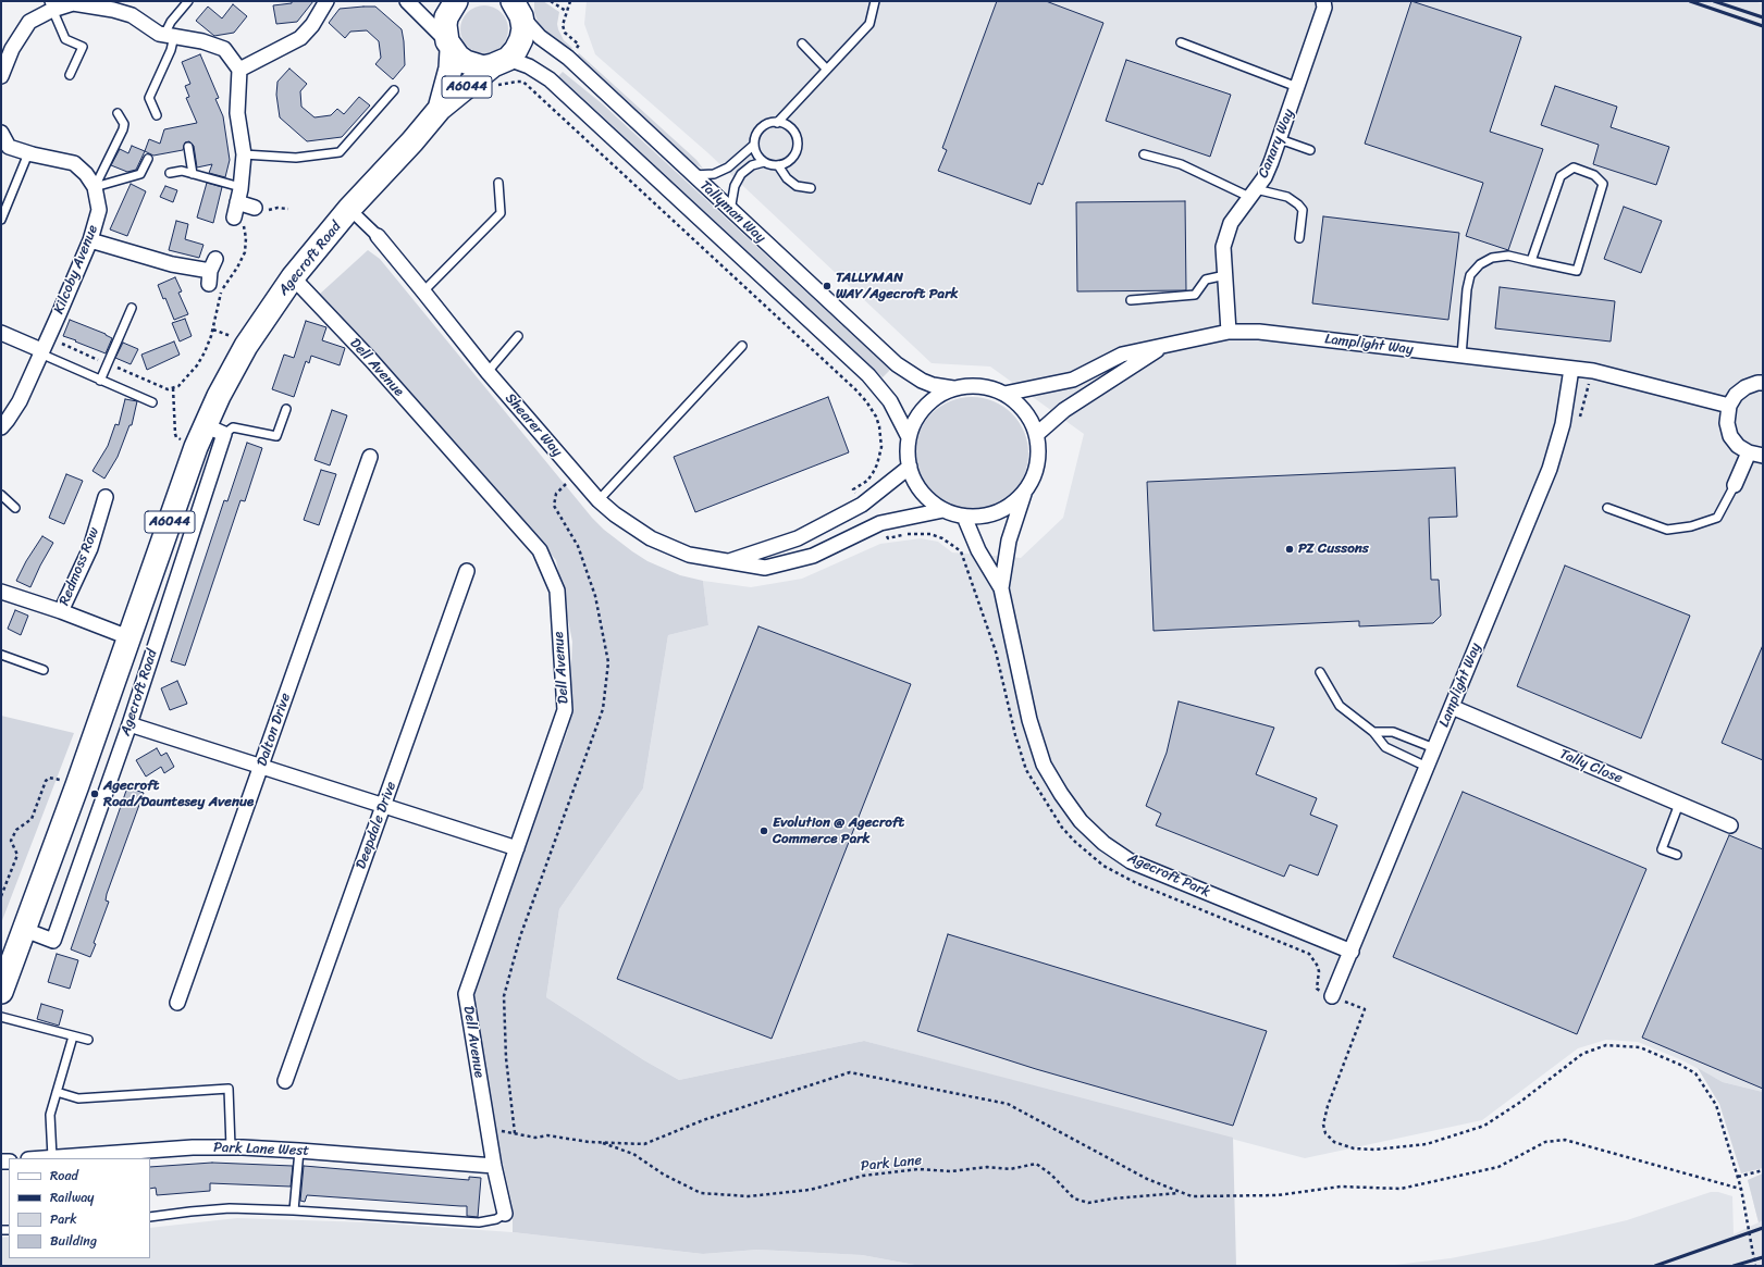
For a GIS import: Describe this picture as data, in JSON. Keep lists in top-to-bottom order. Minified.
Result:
{"streets":{"main road":["A6044","Agecroft Road"],"street":["Canary Way","Tallyman Way","Kilcoby Avenue","Lamplight Way","Dell Avenue","Shearer Way","Redmoss Row","Dalton Drive","Tally Close","Deepdale Drive","Agecroft Park","Park Lane West"],"path":["Park Lane"]},"crossings":[["Canary Way","Lamplight Way"],["Tallyman Way","Agecroft Road"],["Tallyman Way","Lamplight Way"],["Tallyman Way","Shearer Way"],["Agecroft Road","Dell Avenue"],["Lamplight Way","Shearer Way"],["Lamplight Way","Tally Close"],["Lamplight Way","Agecroft Park"],["Dell Avenue","Park Lane West"]],"places":["TALLYMAN WAY/Agecroft Park","PZ Cussons","Agecroft Road/Dauntesey Avenue","Evolution @ Agecroft Commerce Park"],"legend":["Road","Railway","Park","Building"]}
